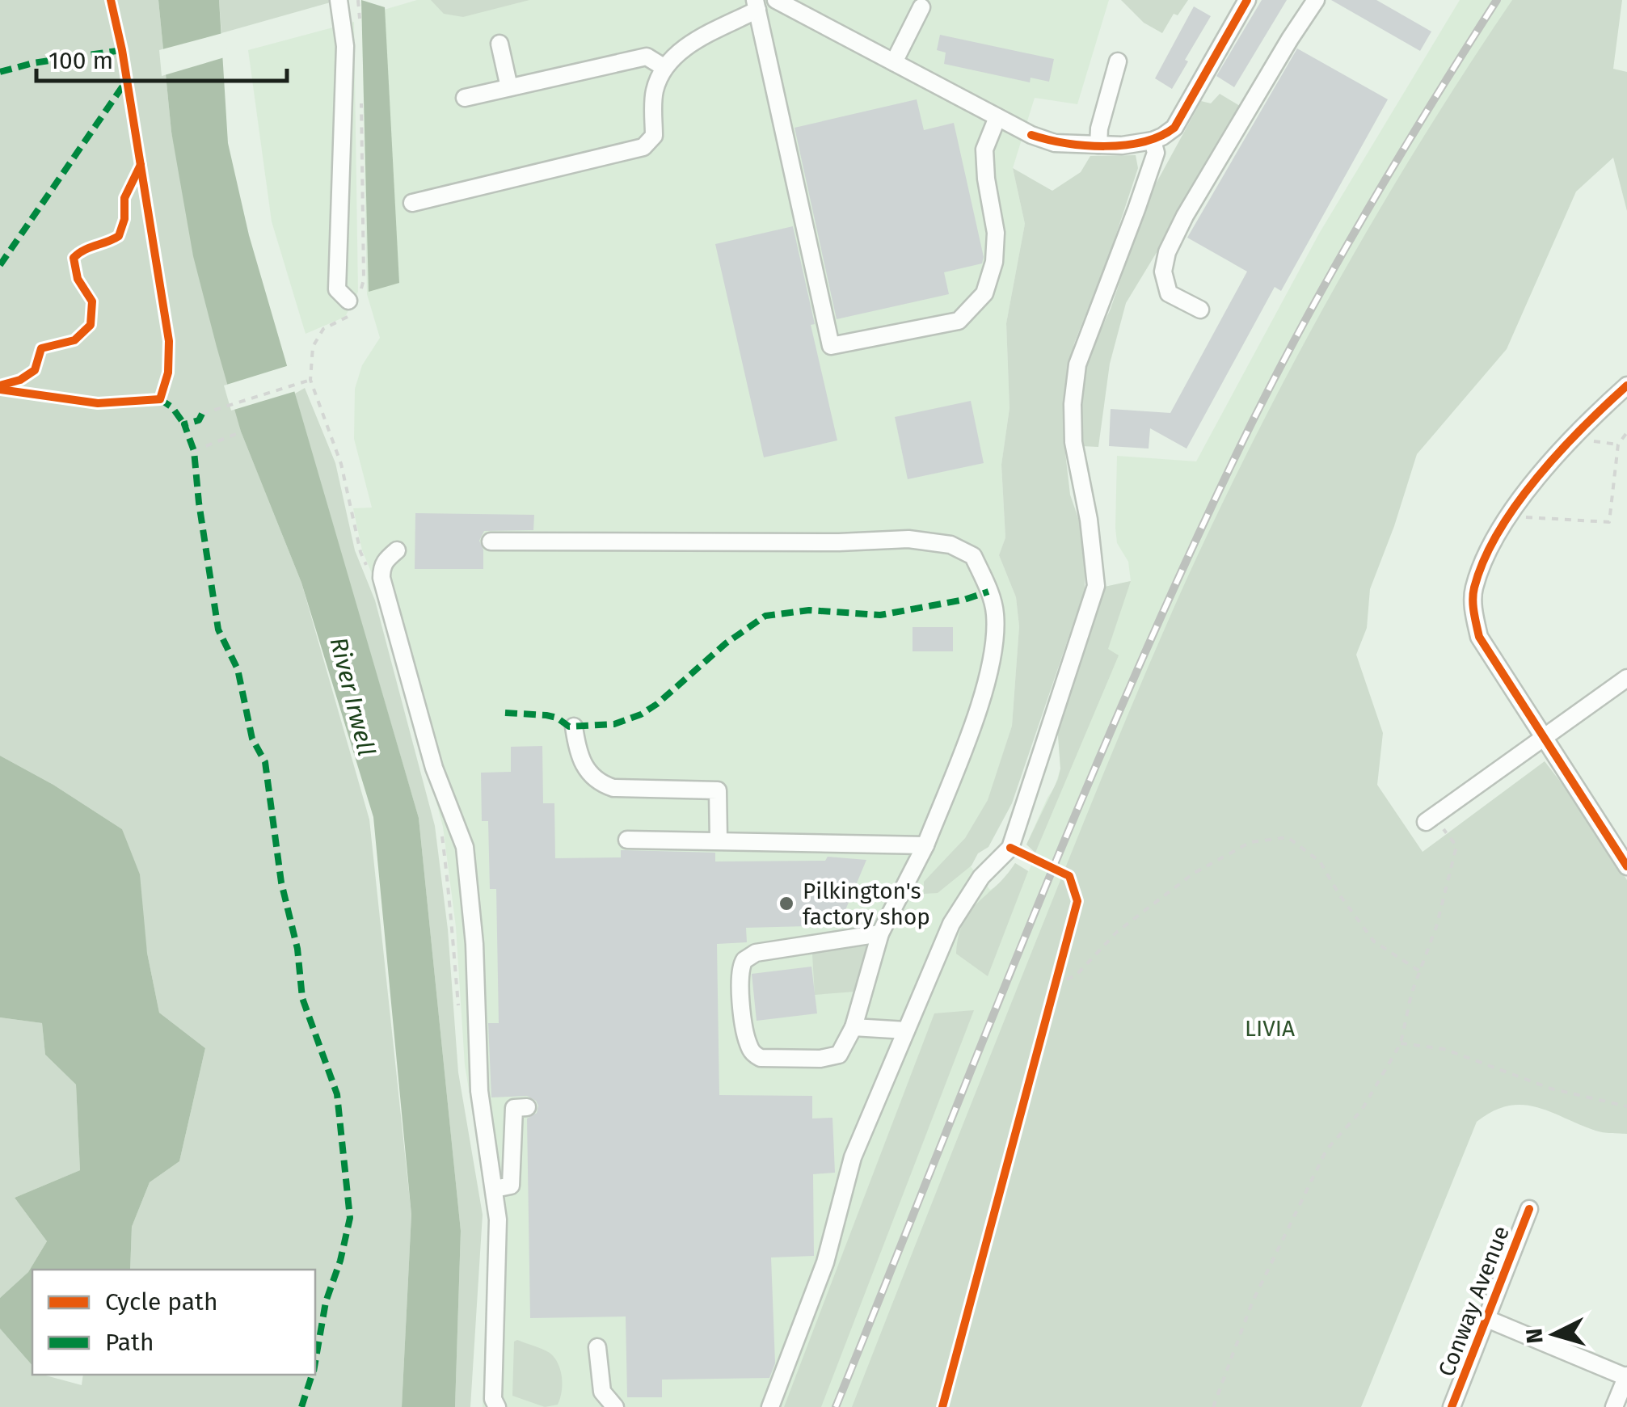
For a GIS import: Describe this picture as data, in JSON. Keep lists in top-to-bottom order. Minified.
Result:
{"streets":{"street":["Conway Avenue"]},"water":["River Irwell"],"parks":["LIVIA"],"places":["Pilkington's factory shop"],"legend":["Cycle path","Path"],"scale_bar":"100 m","north":"left"}
